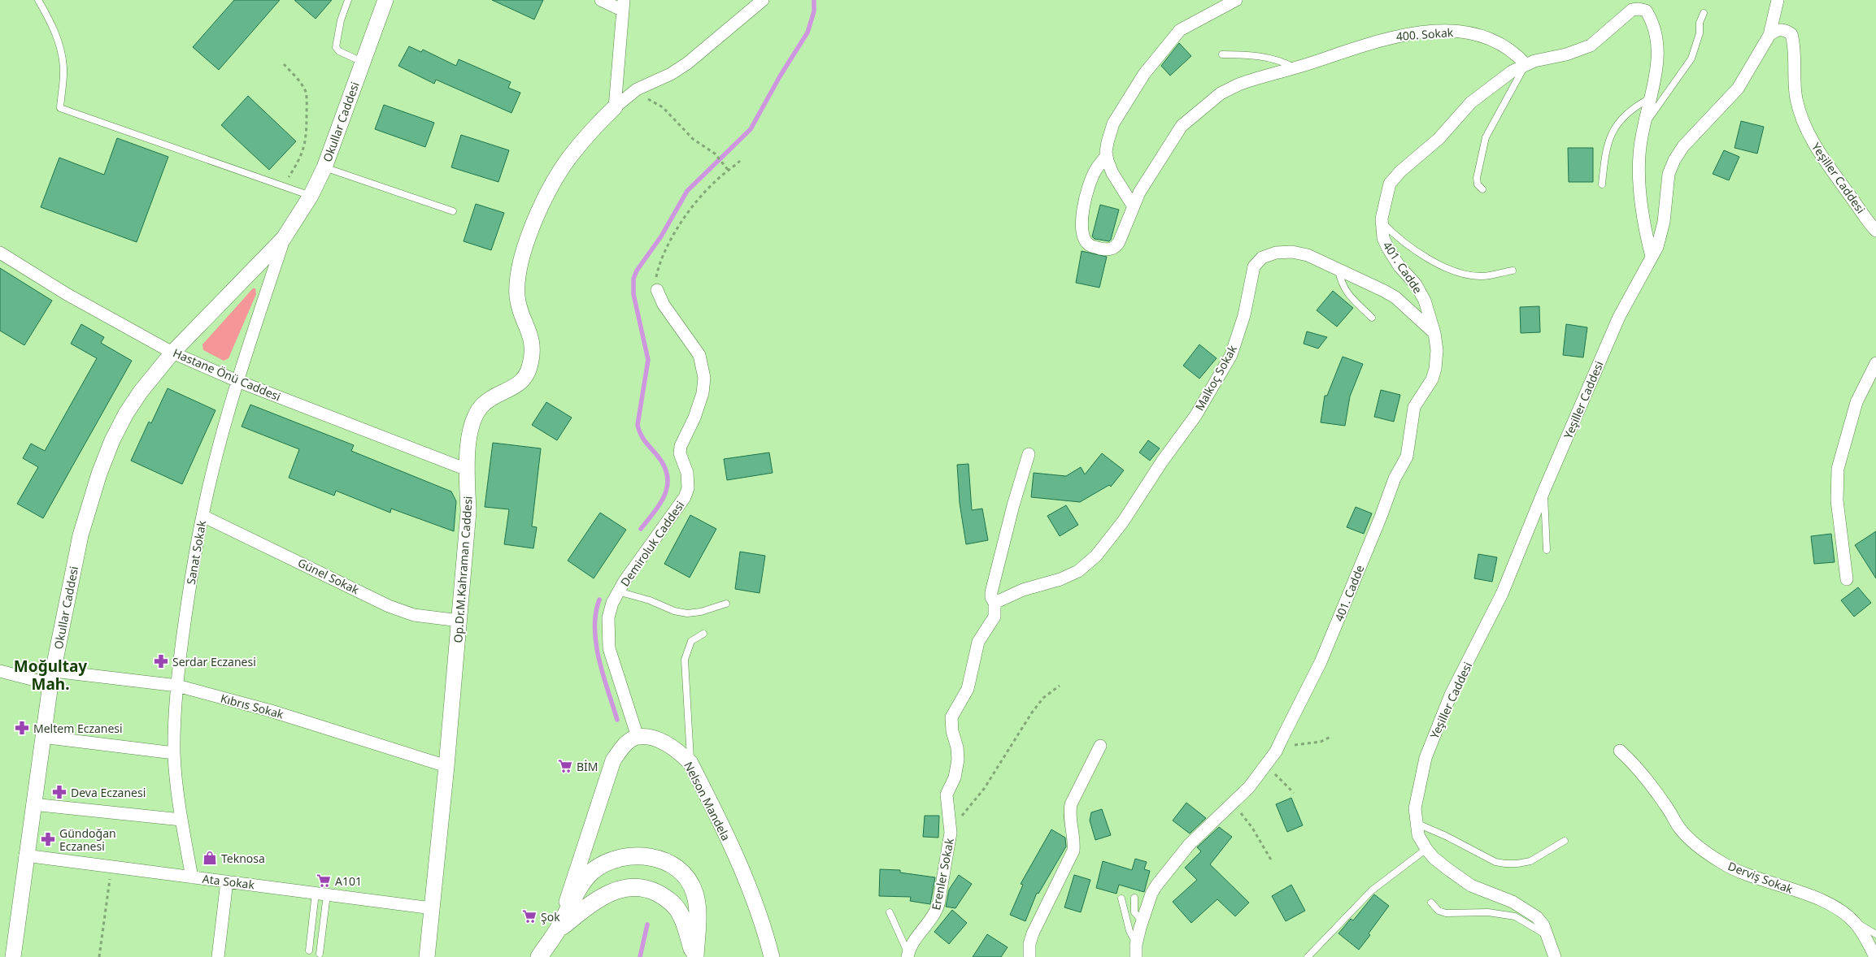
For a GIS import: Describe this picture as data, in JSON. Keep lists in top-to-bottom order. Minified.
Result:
{"streets":{"street":["400. Sokak","Okullar Caddesi","Yeşiller Caddesi","401. Cadde","Hastane Önü Caddesi","Malkoç Sokak","Demiroluk Caddesi","Sanat Sokak","Op.Dr.M.Kahraman Caddesi","Günel Sokak","Kıbrıs Sokak","Nelson Mandela","Erenler Sokak","Derviş Sokak","Ata Sokak"]},"crossings":[["400. Sokak","401. Cadde"],["Okullar Caddesi","Hastane Önü Caddesi"],["Okullar Caddesi","Sanat Sokak"],["Okullar Caddesi","Kıbrıs Sokak"],["Okullar Caddesi","Ata Sokak"],["Yeşiller Caddesi","401. Cadde"],["401. Cadde","Malkoç Sokak"],["Hastane Önü Caddesi","Sanat Sokak"],["Hastane Önü Caddesi","Op.Dr.M.Kahraman Caddesi"],["Malkoç Sokak","Erenler Sokak"],["Demiroluk Caddesi","Nelson Mandela"],["Sanat Sokak","Günel Sokak"],["Sanat Sokak","Kıbrıs Sokak"],["Sanat Sokak","Ata Sokak"],["Op.Dr.M.Kahraman Caddesi","Günel Sokak"],["Op.Dr.M.Kahraman Caddesi","Kıbrıs Sokak"],["Op.Dr.M.Kahraman Caddesi","Ata Sokak"]],"districts":["Moğultay Mah."],"places":{"pharmacy":["Serdar Eczanesi","Meltem Eczanesi","Deva Eczanesi","Gündoğan Eczanesi"],"supermarket":["BİM","A101","Şok"],"shop":["Teknosa"]}}
